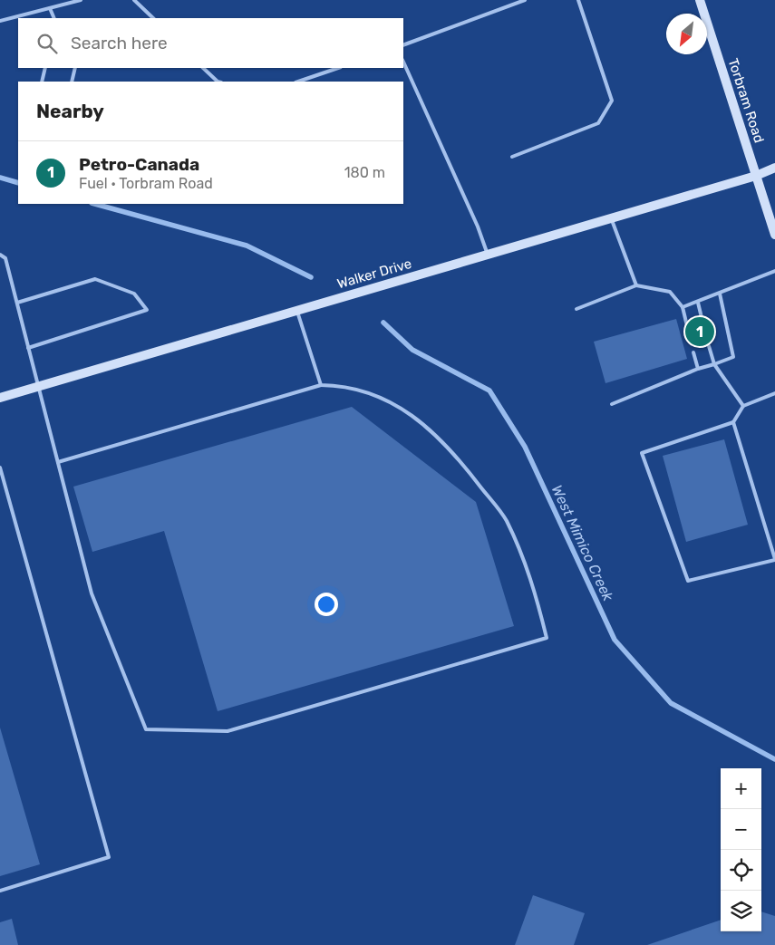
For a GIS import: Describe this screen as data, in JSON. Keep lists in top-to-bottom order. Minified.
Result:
{"streets":{"street":["Torbram Road","Walker Drive"]},"crossings":[["Torbram Road","Walker Drive"]],"water":["West Mimico Creek"],"north":"bottom left","page":{"search":"Search here","heading":"Nearby","list":[{"mark":"1","name":"Petro-Canada","note":"Fuel · Torbram Road","value":"180 m"}],"pins":"1","map_buttons":["+","−"]}}
